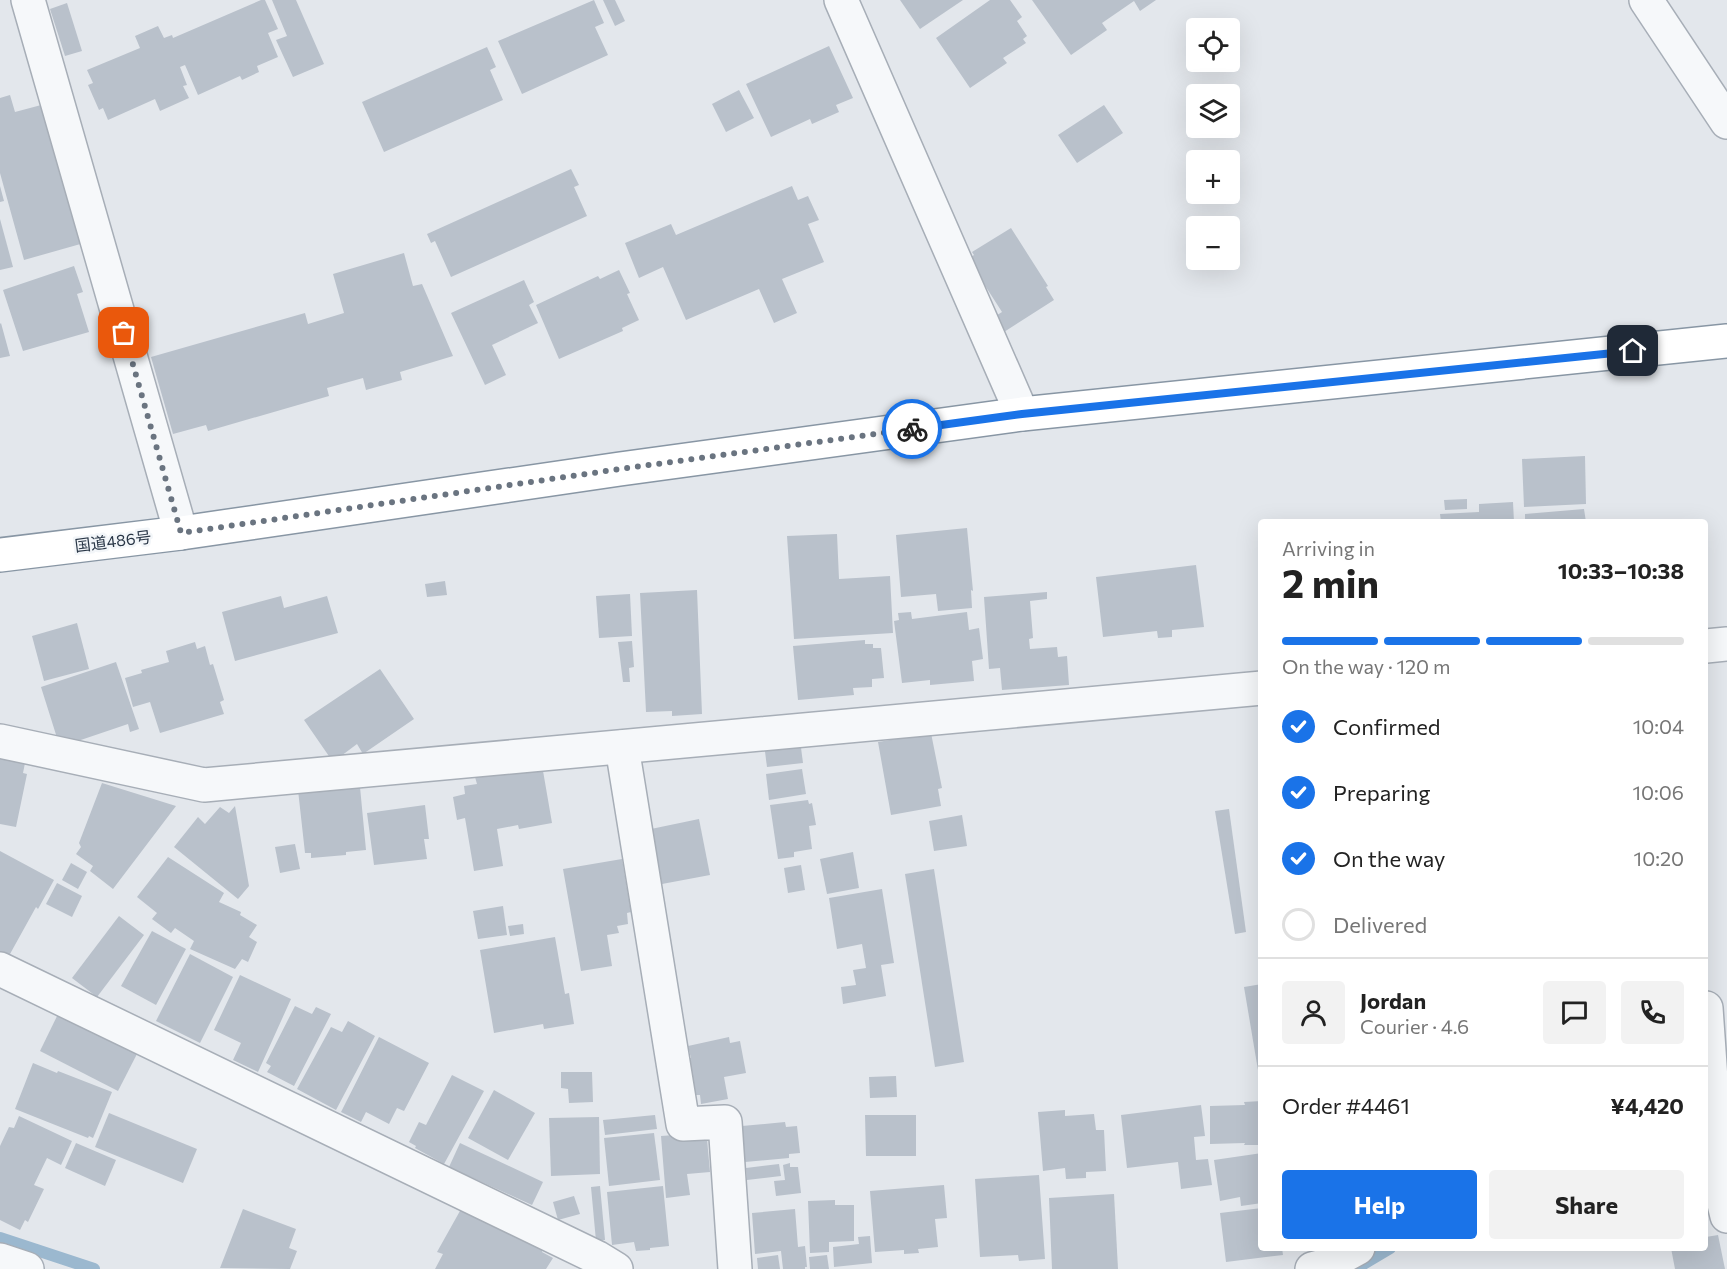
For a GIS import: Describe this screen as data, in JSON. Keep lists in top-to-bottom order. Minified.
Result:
{"streets":{"highway":["国道486号"]},"page":{"map_buttons":["+","−"],"heading":["2 min","Arriving in","10:33–10:38"],"panel":["Jordan","Courier · 4.6","Order #4461","¥4,420"],"bar":"On the way · 120 m","list":[["Confirmed","10:04"],["Preparing","10:06"],["On the way","10:20"],"Delivered"],"buttons":["Help","Share"]}}
